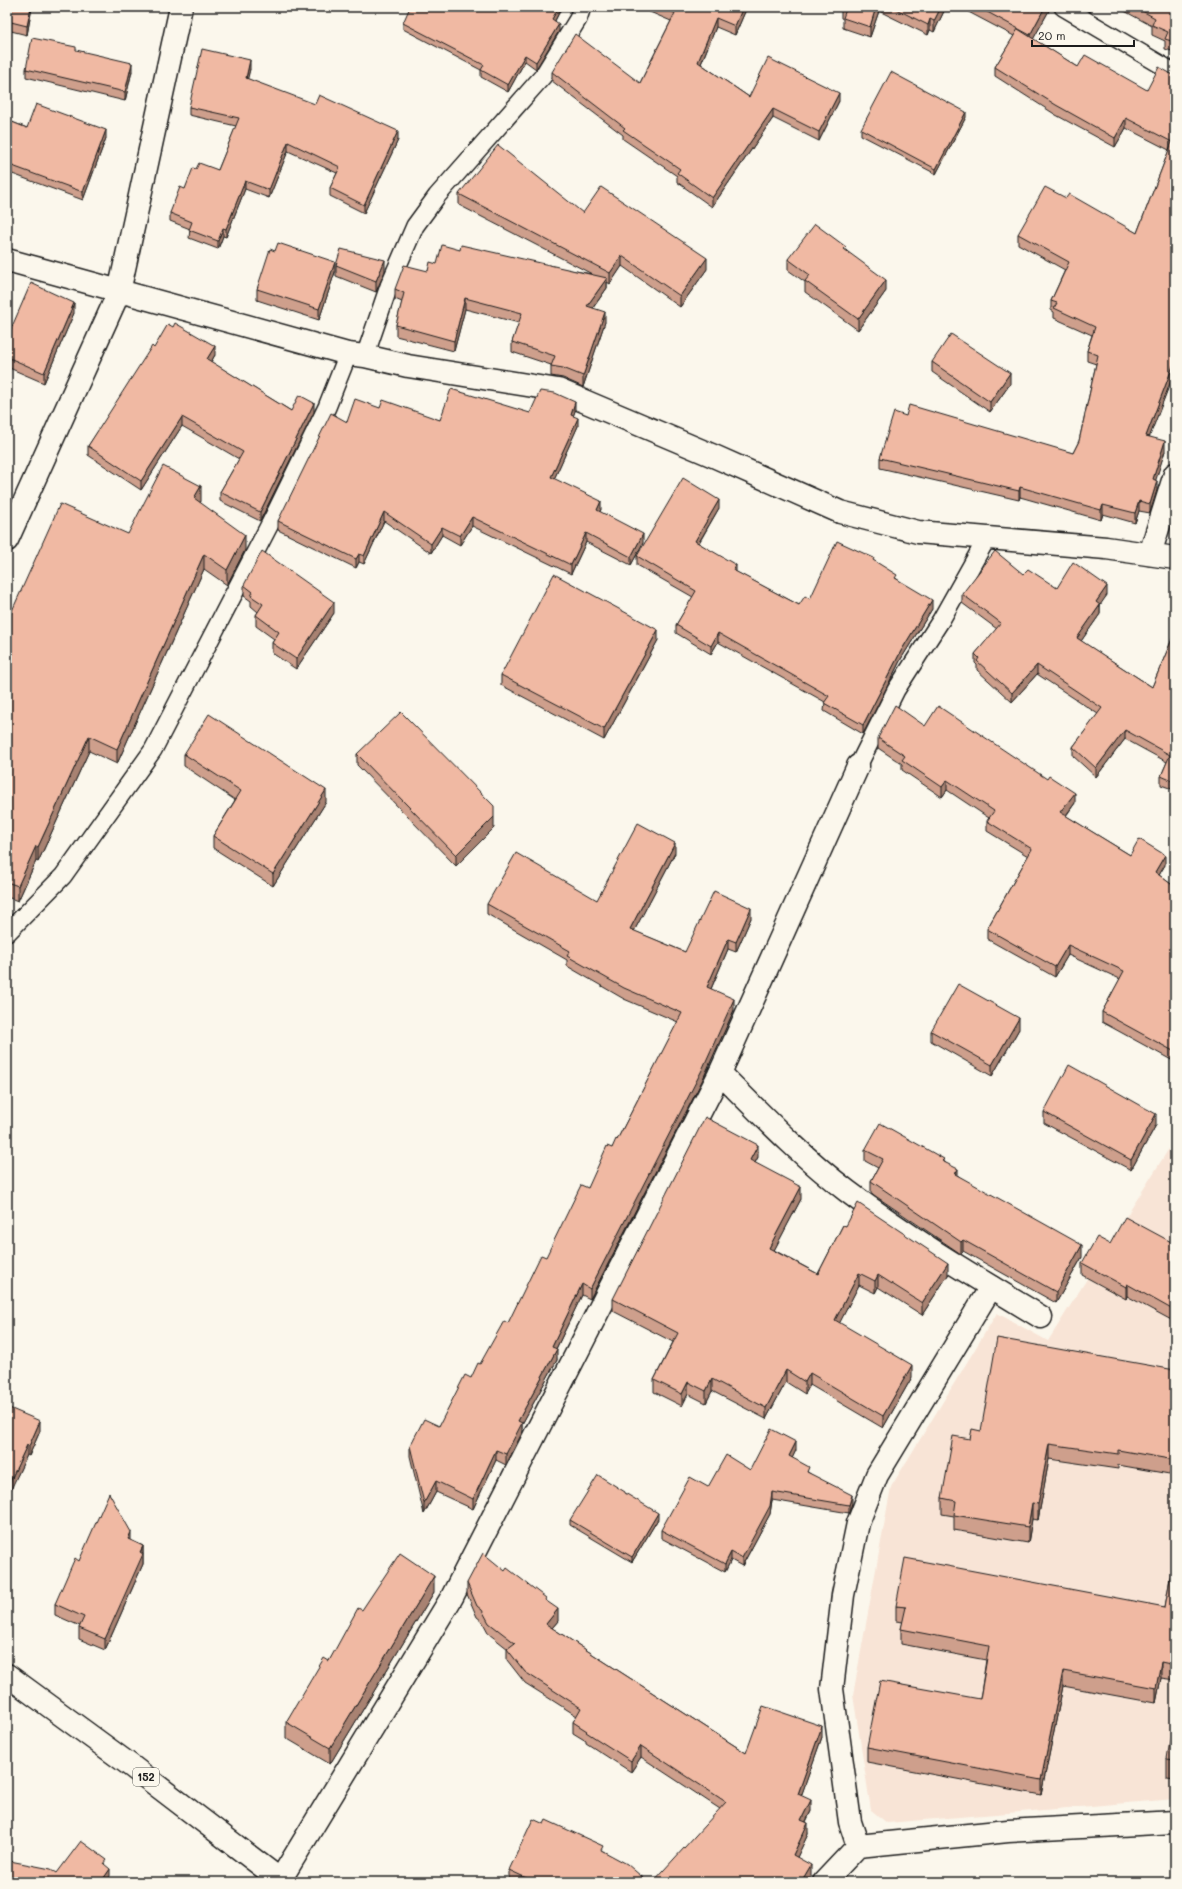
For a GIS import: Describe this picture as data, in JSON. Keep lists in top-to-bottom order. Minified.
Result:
{"streets":{"main road":["152"]},"scale_bar":"20 m"}
